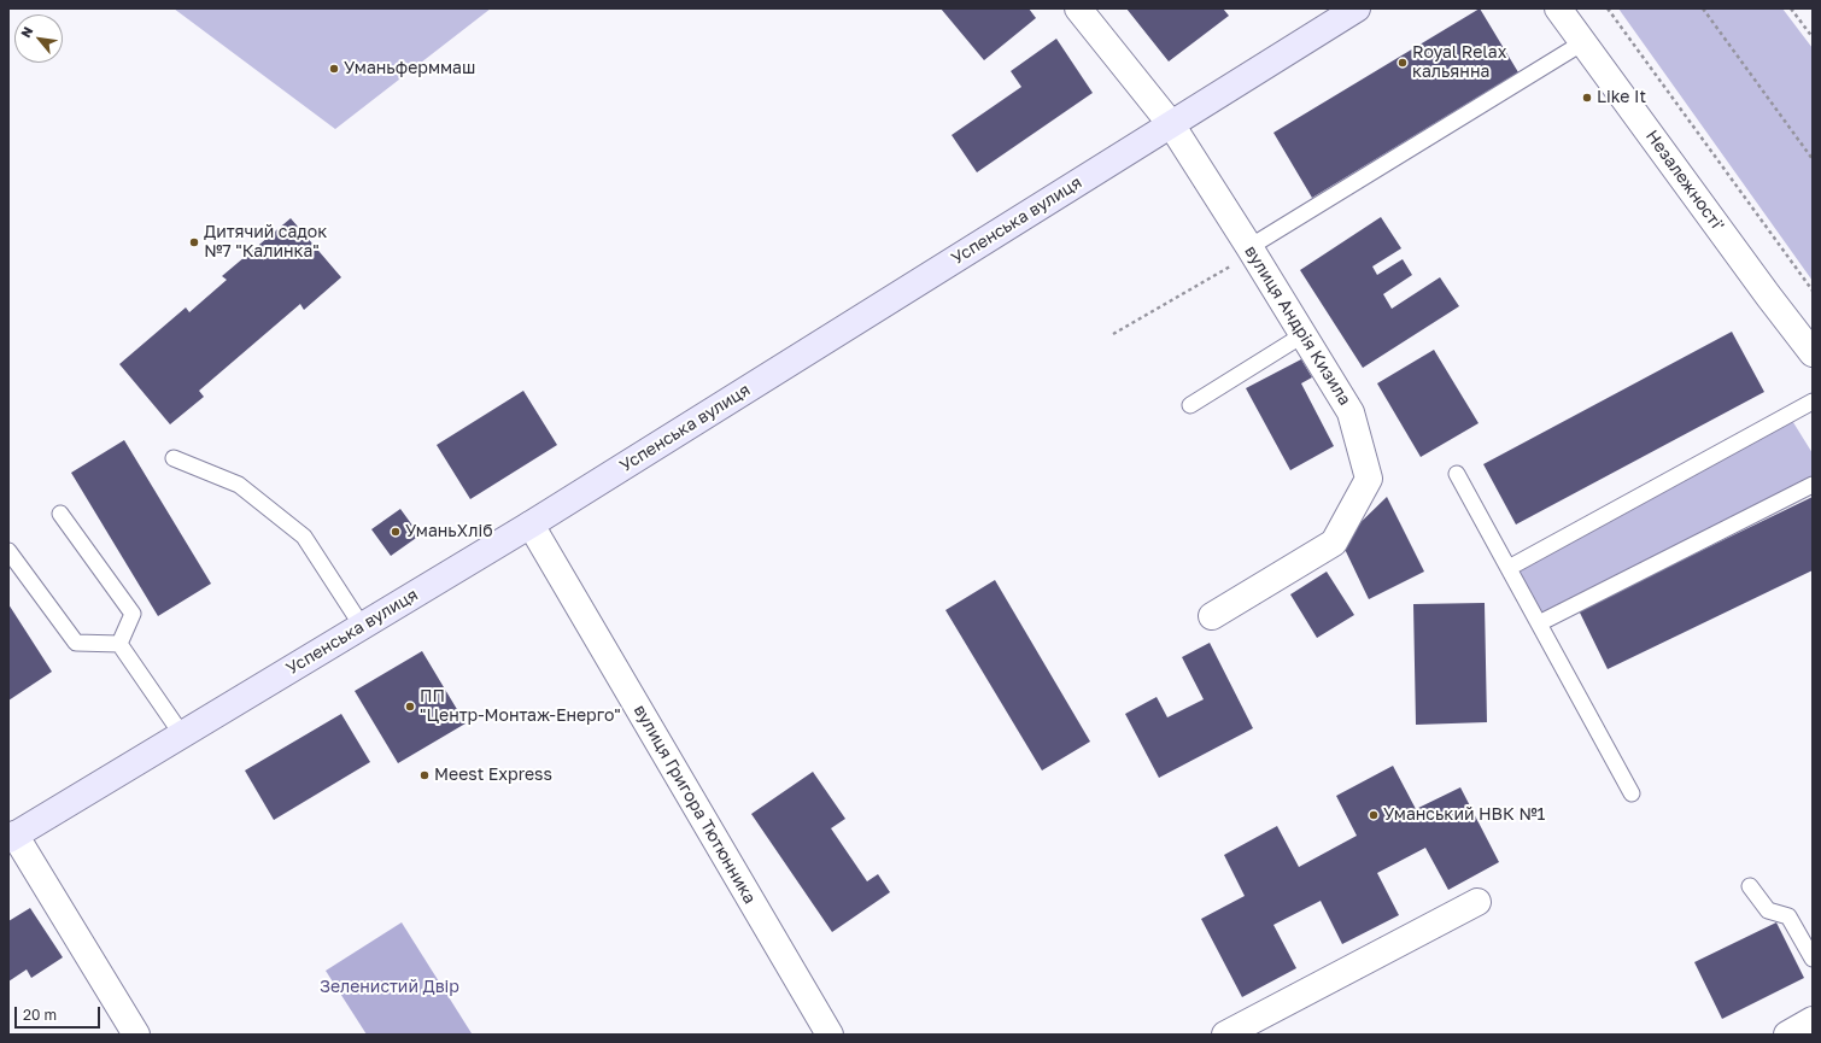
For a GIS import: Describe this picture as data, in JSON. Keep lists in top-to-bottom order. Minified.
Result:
{"streets":{"street":["Незалежності'","Успенська вулиця","вулиця Андрія Кизила","вулиця Григора Тютюнника"]},"crossings":[["Успенська вулиця","вулиця Андрія Кизила"],["Успенська вулиця","вулиця Григора Тютюнника"]],"parks":["Зеленистий Двір"],"places":["Royal Relax кальянна","Уманьферммаш","Like It","Дитячий садок №7 \"Калинка\"","УманьХліб","ПП \"Центр-Монтаж-Енерго\"","Meest Express","Уманський НВК №1"],"scale_bar":"20 m","north":"top left"}
